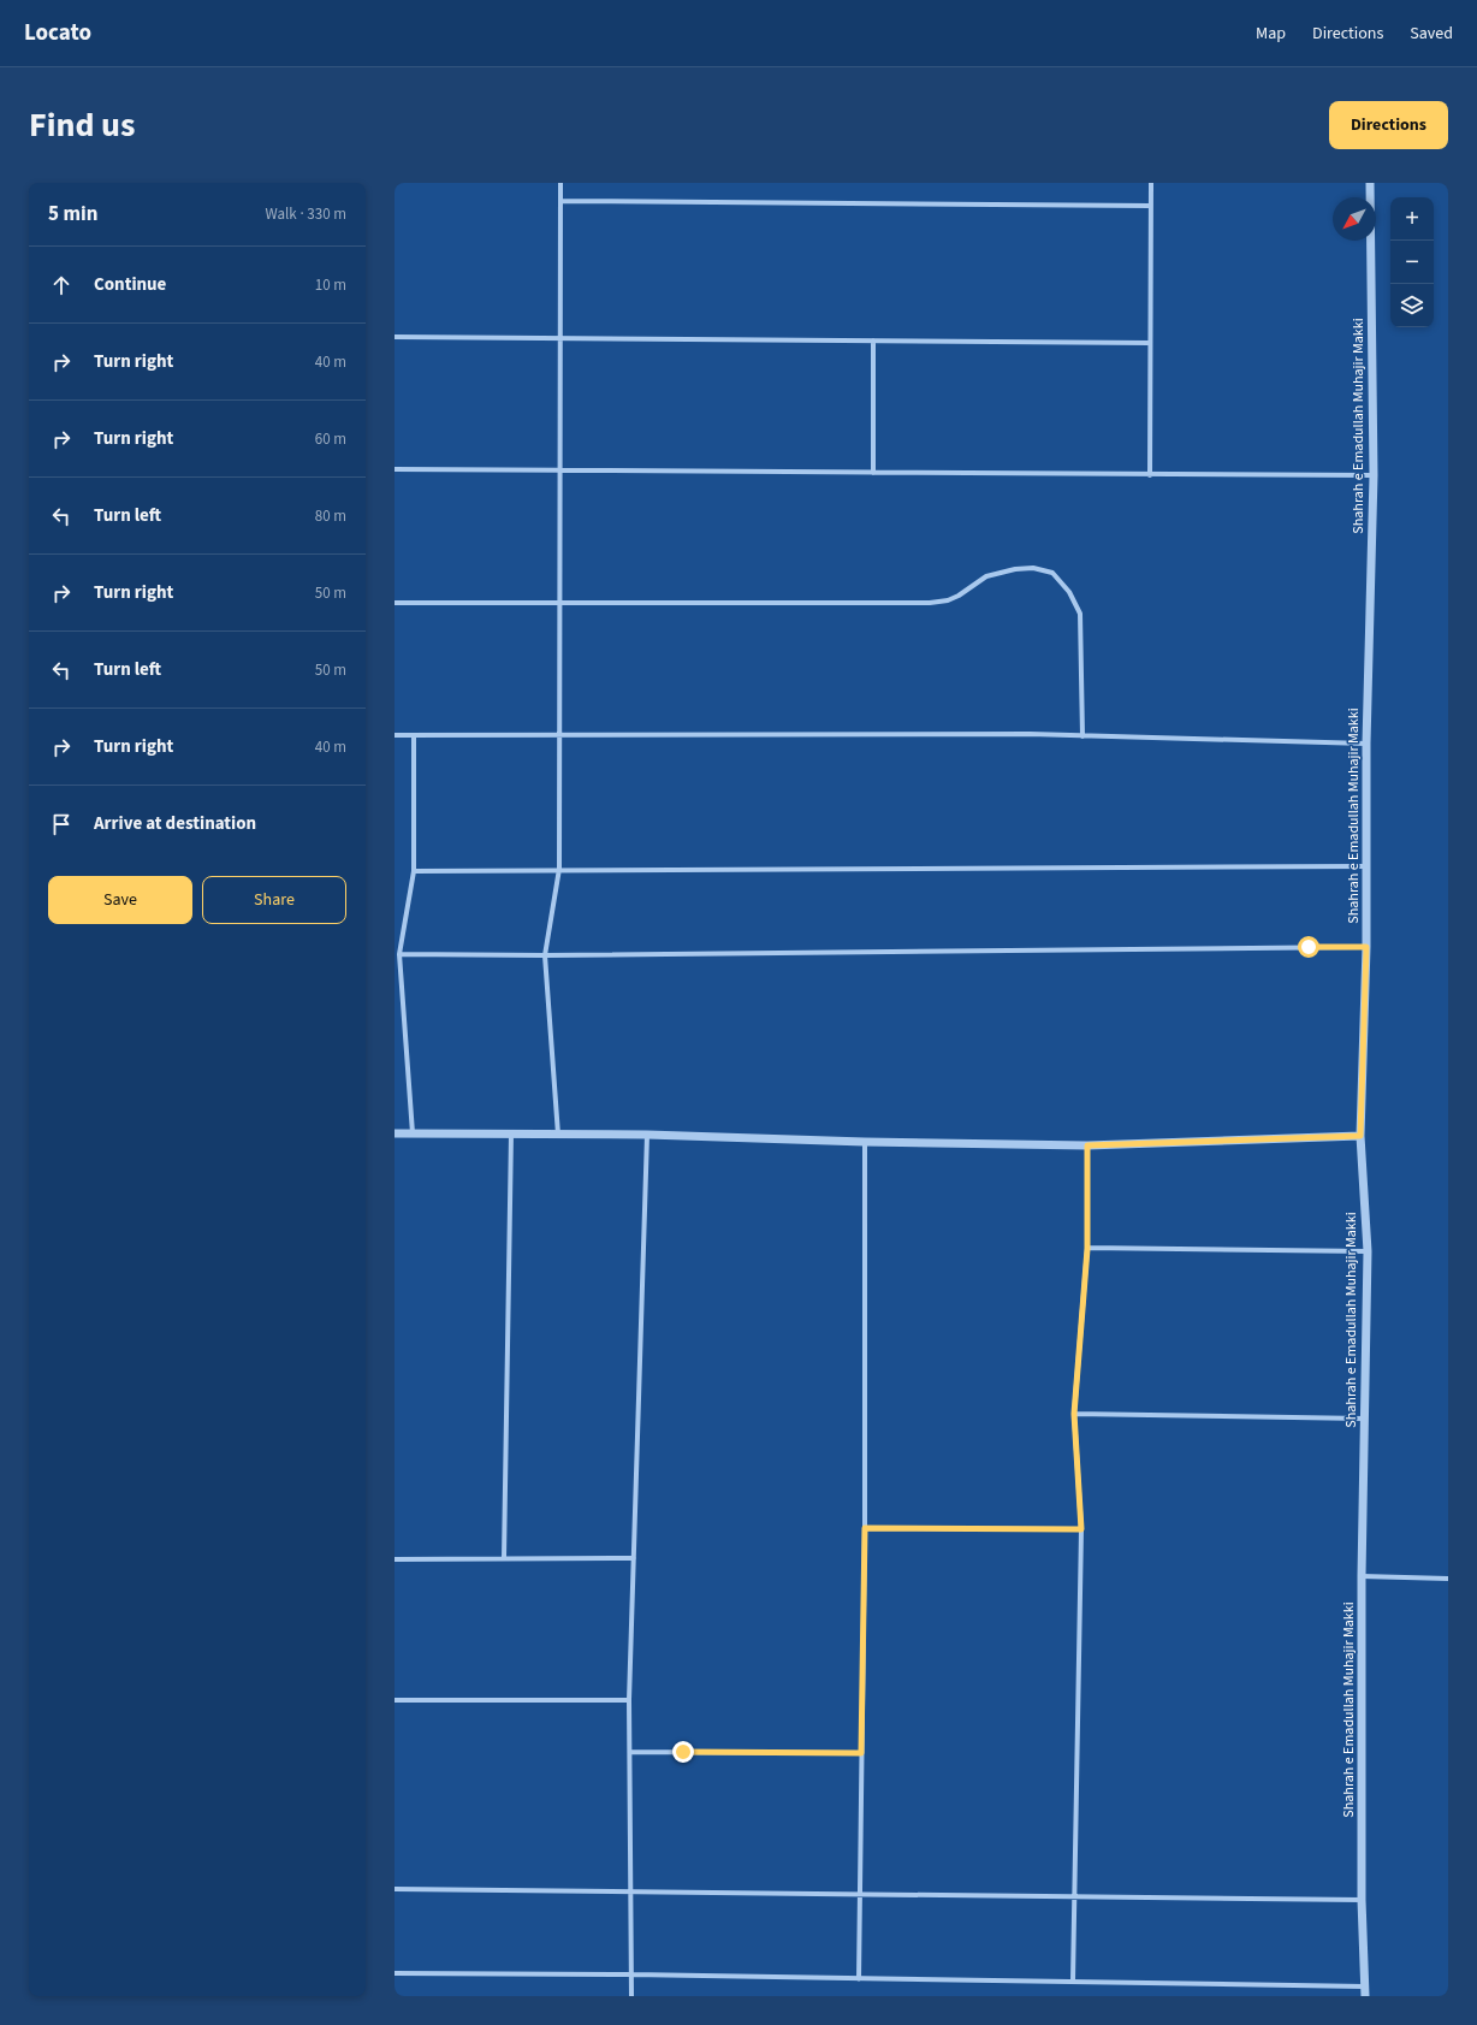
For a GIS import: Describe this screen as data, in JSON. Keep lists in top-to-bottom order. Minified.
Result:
{"streets":{"street":["Shahrah e Emadullah Muhajir Makki"]},"north":"bottom left","page":{"header":"Locato","nav":["Map","Directions","Saved"],"title":"Find us","buttons":["Directions",["Save","Share"]],"heading":["5 min","Walk · 330 m"],"map_buttons":["+","−"],"list":[["Continue","10 m"],["Turn right","40 m"],["Turn right","60 m"],["Turn left","80 m"],["Turn right","50 m"],["Turn left","50 m"],["Turn right","40 m"],"Arrive at destination"]}}
